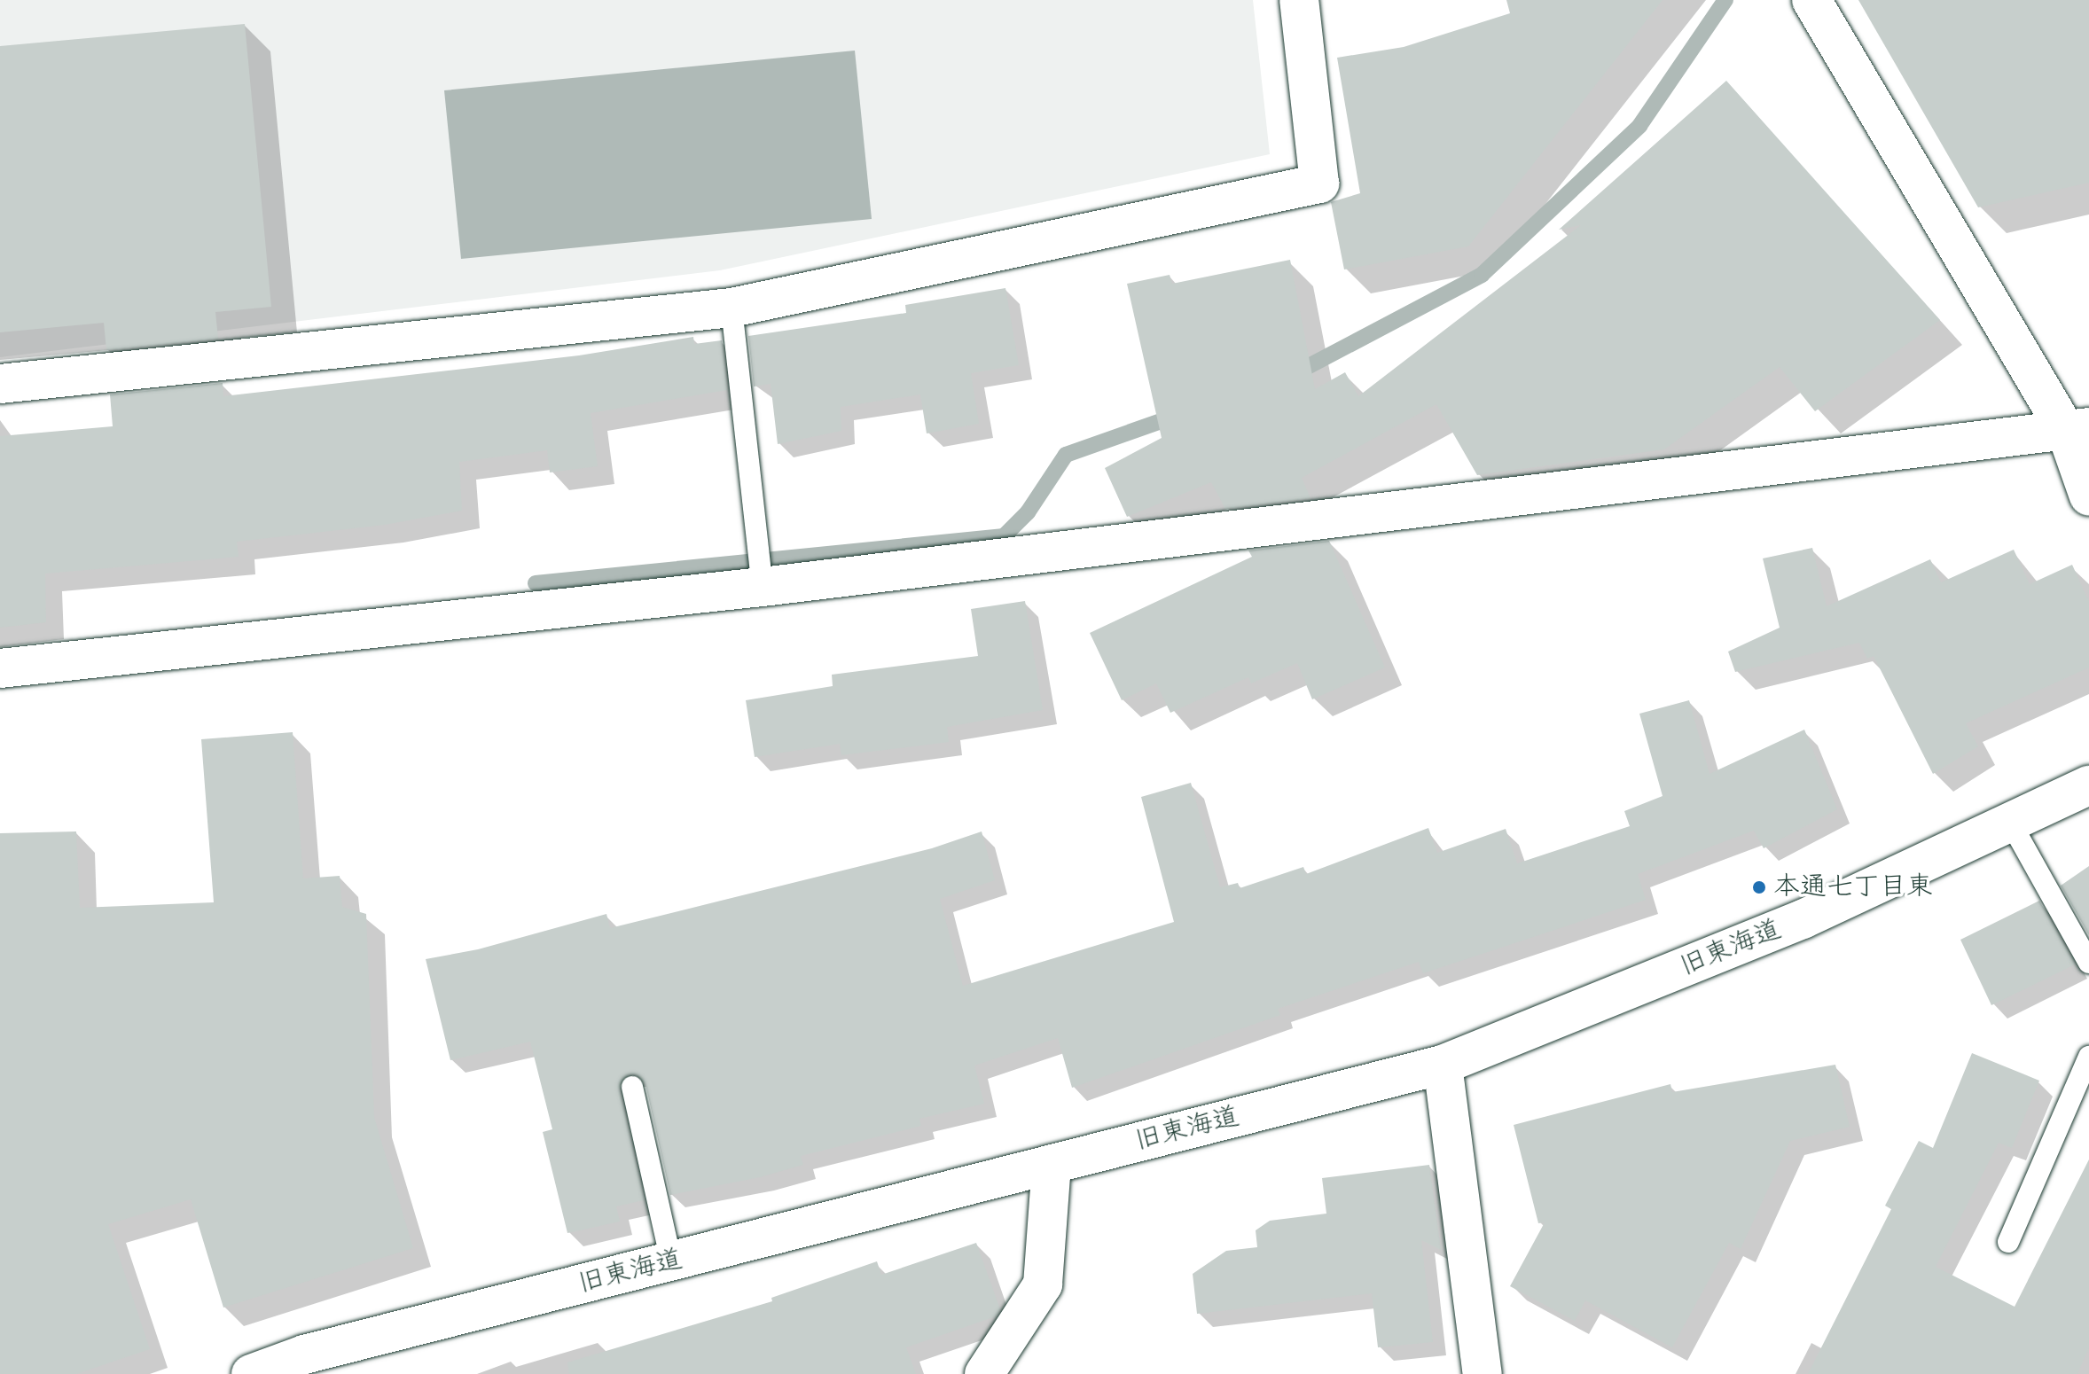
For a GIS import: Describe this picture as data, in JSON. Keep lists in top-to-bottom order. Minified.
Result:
{"streets":{"street":["旧東海道"]},"places":["本通七丁目東"]}
